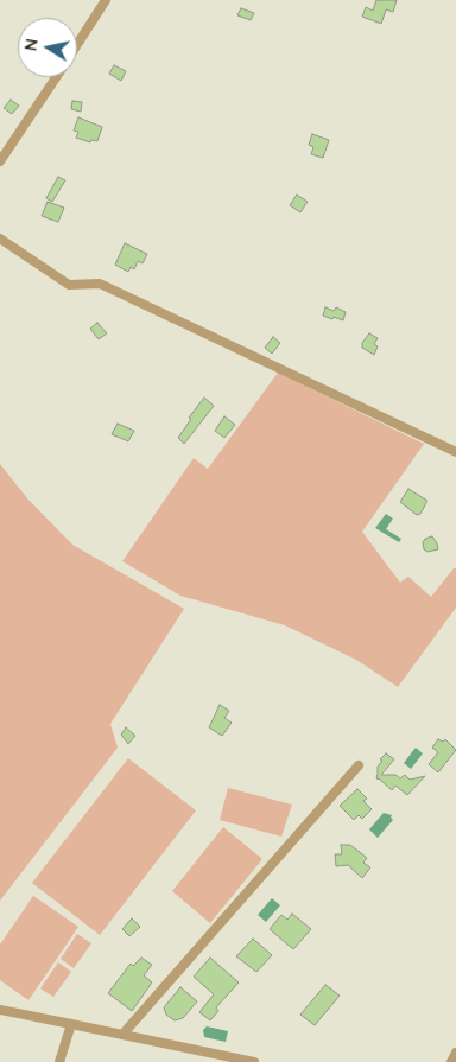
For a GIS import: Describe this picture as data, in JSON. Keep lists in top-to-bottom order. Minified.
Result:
{"north":"left"}
